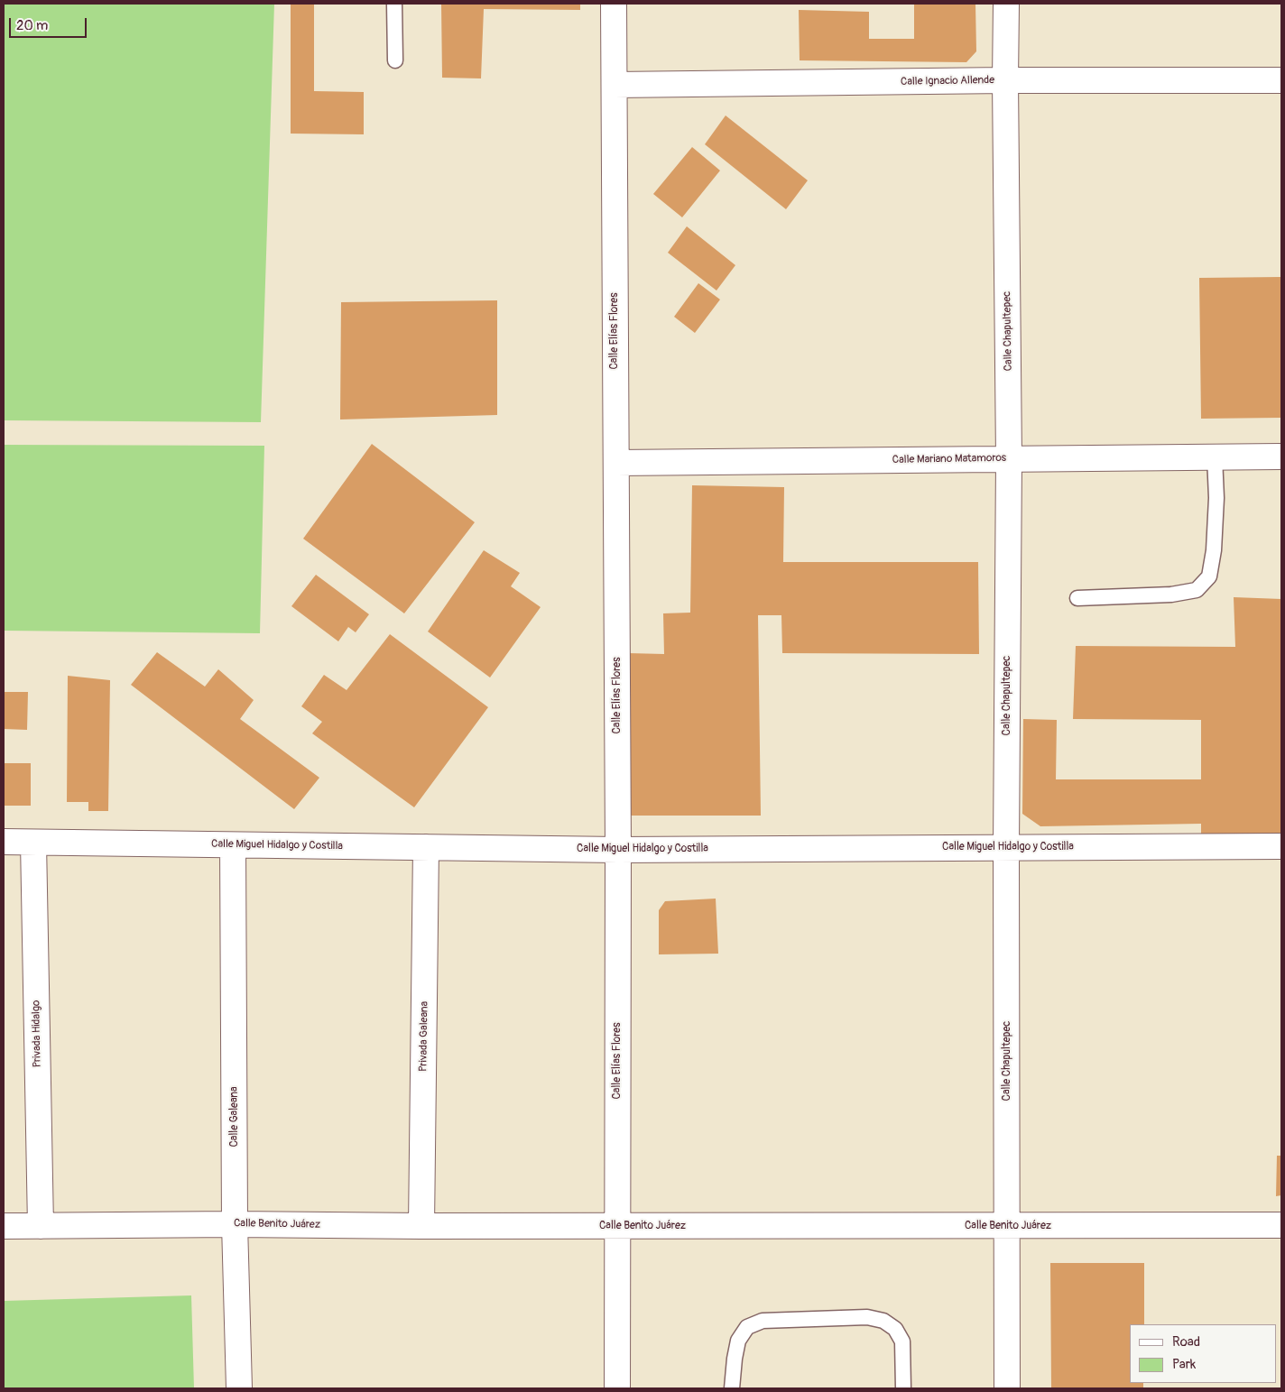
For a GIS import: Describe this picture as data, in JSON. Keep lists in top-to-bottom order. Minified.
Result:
{"streets":{"street":["Calle Ignacio Allende","Calle Elías Flores","Calle Chapultepec","Calle Mariano Matamoros","Calle Miguel Hidalgo y Costilla","Privada Hidalgo","Privada Galeana","Calle Galeana","Calle Benito Juárez"]},"crossings":[["Calle Ignacio Allende","Calle Elías Flores"],["Calle Ignacio Allende","Calle Chapultepec"],["Calle Elías Flores","Calle Mariano Matamoros"],["Calle Elías Flores","Calle Miguel Hidalgo y Costilla"],["Calle Elías Flores","Calle Benito Juárez"],["Calle Chapultepec","Calle Mariano Matamoros"],["Calle Chapultepec","Calle Miguel Hidalgo y Costilla"],["Calle Chapultepec","Calle Benito Juárez"],["Calle Miguel Hidalgo y Costilla","Privada Hidalgo"],["Calle Miguel Hidalgo y Costilla","Privada Galeana"],["Calle Miguel Hidalgo y Costilla","Calle Galeana"],["Privada Hidalgo","Calle Benito Juárez"],["Privada Galeana","Calle Benito Juárez"],["Calle Galeana","Calle Benito Juárez"]],"legend":["Road","Park"],"scale_bar":"20 m"}
